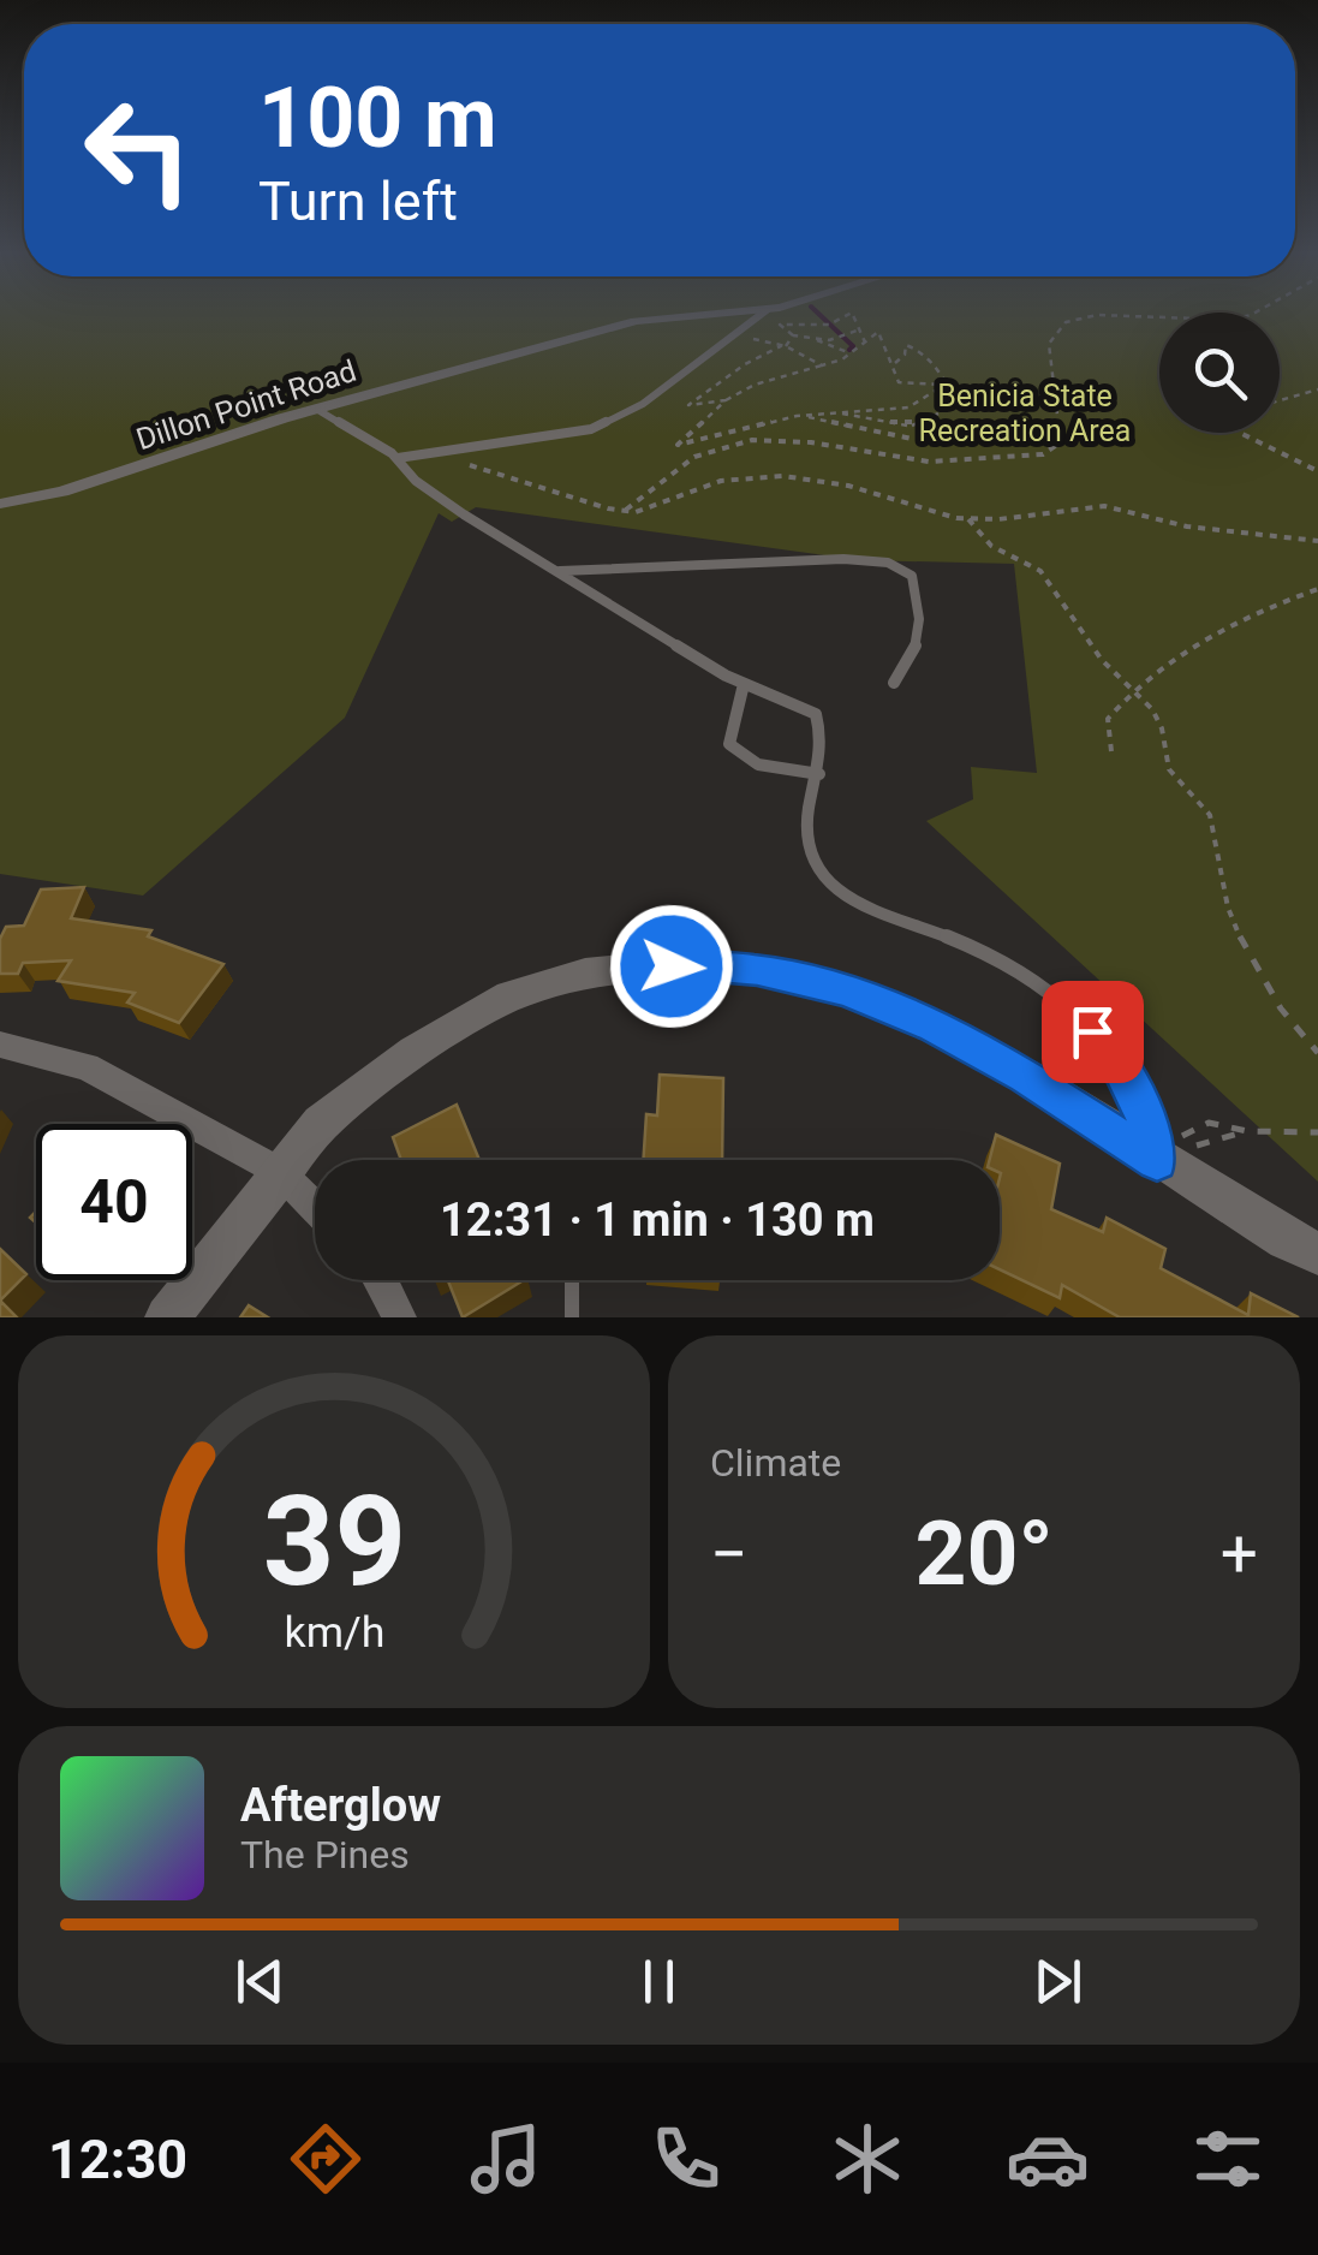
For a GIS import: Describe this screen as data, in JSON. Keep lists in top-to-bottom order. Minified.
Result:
{"streets":{"street":["Dillon Point Road"]},"parks":["Benicia State Recreation Area"],"page":{"turn":["100 m","Turn left"],"limit":"40","trip":"12:31 · 1 min · 130 m","tile":"Climate","heat":["−","20°","+"],"song":["Afterglow","The Pines"],"tabs":"12:30","gauge":["39","km/h"]}}
